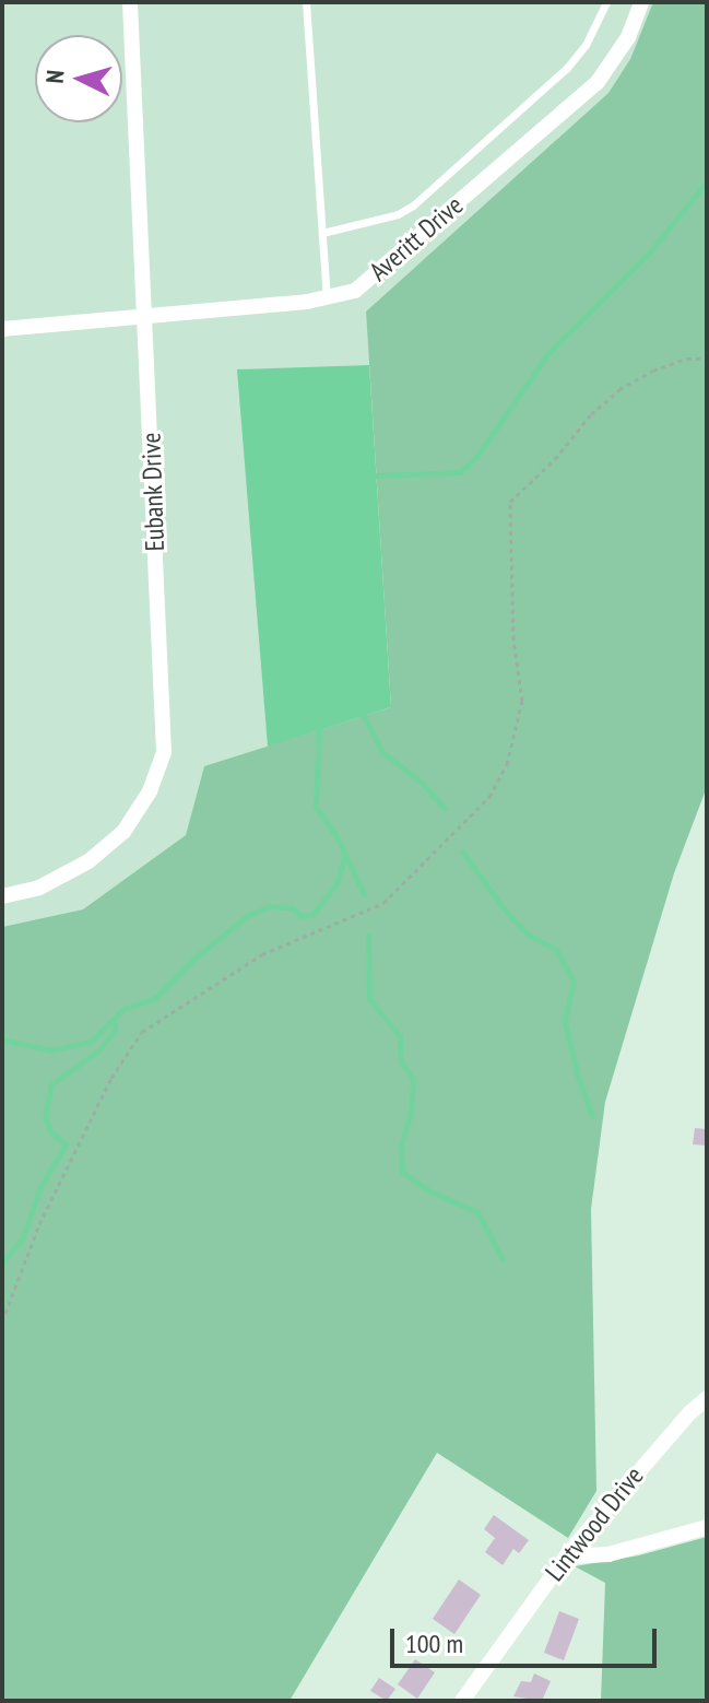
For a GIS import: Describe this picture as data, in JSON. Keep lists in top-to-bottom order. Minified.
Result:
{"streets":{"street":["Averitt Drive","Eubank Drive","Lintwood Drive"]},"crossings":[["Averitt Drive","Eubank Drive"]],"scale_bar":"100 m","north":"left"}
